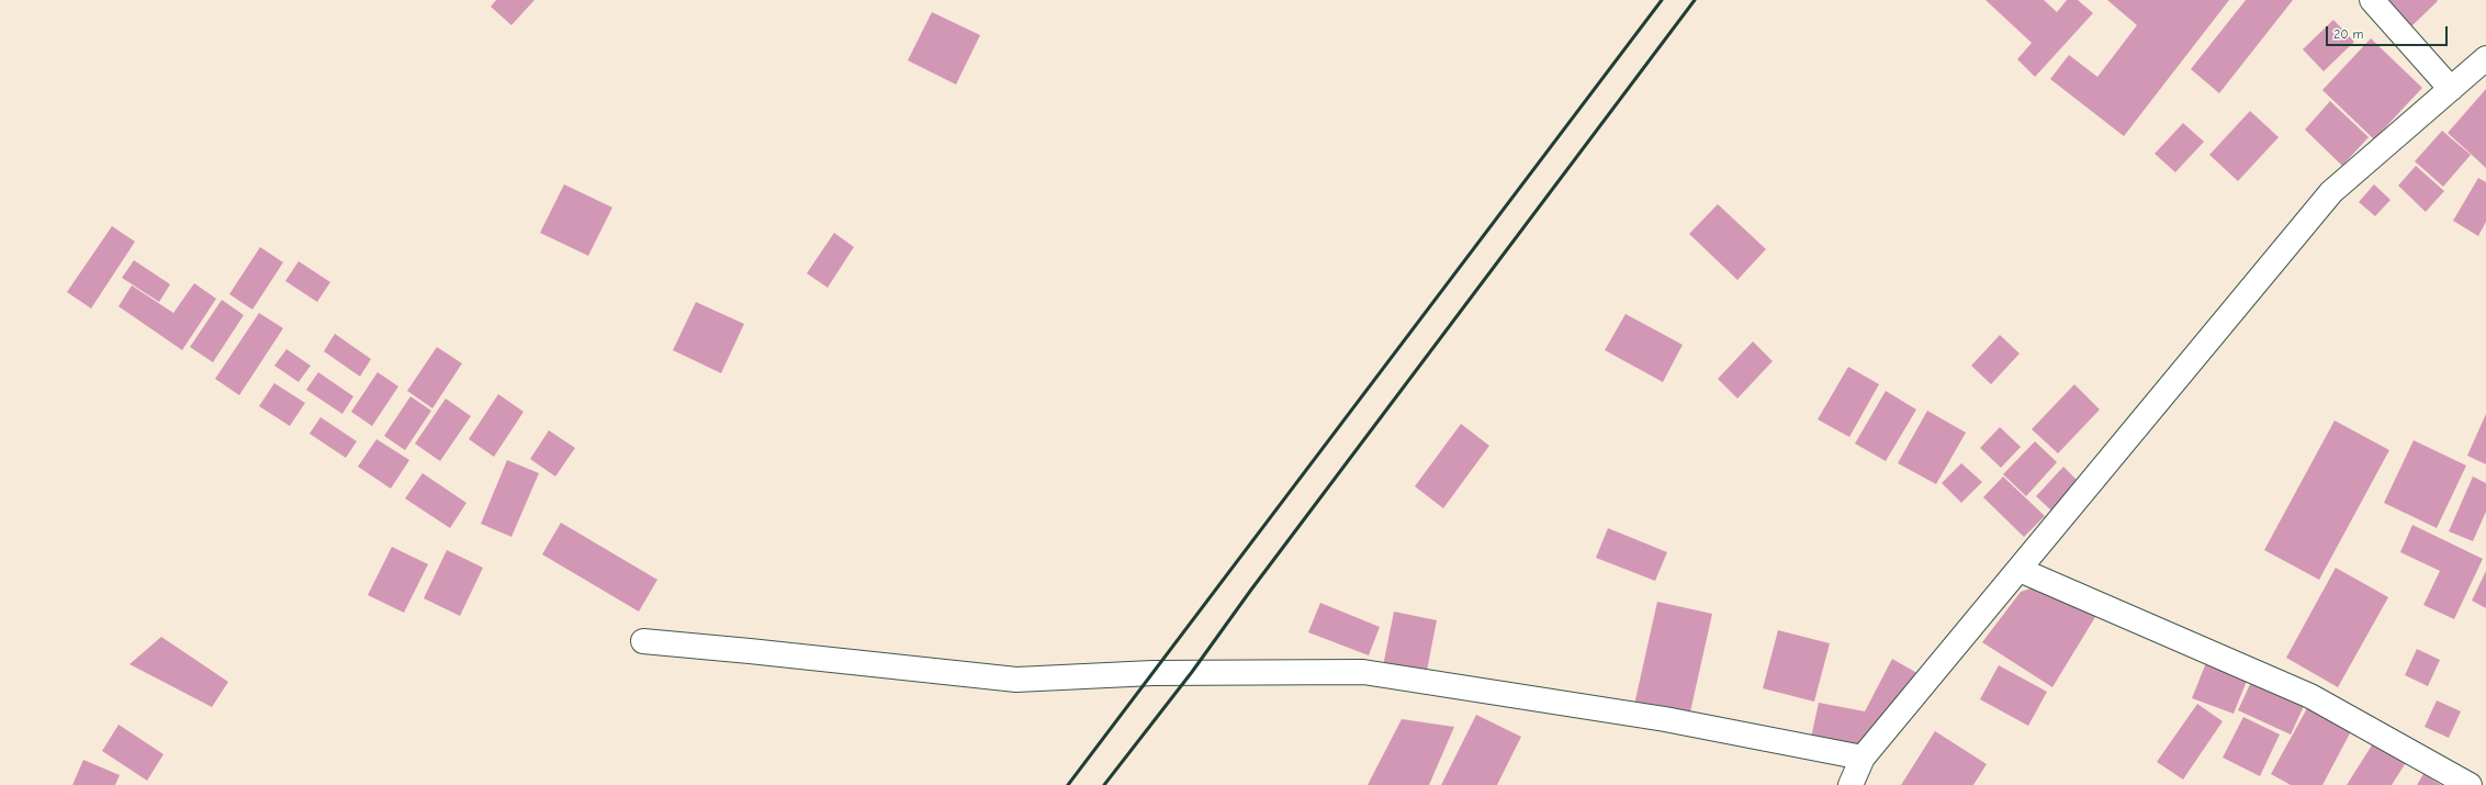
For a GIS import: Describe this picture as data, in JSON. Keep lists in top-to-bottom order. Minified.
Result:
{"scale_bar":"20 m"}
